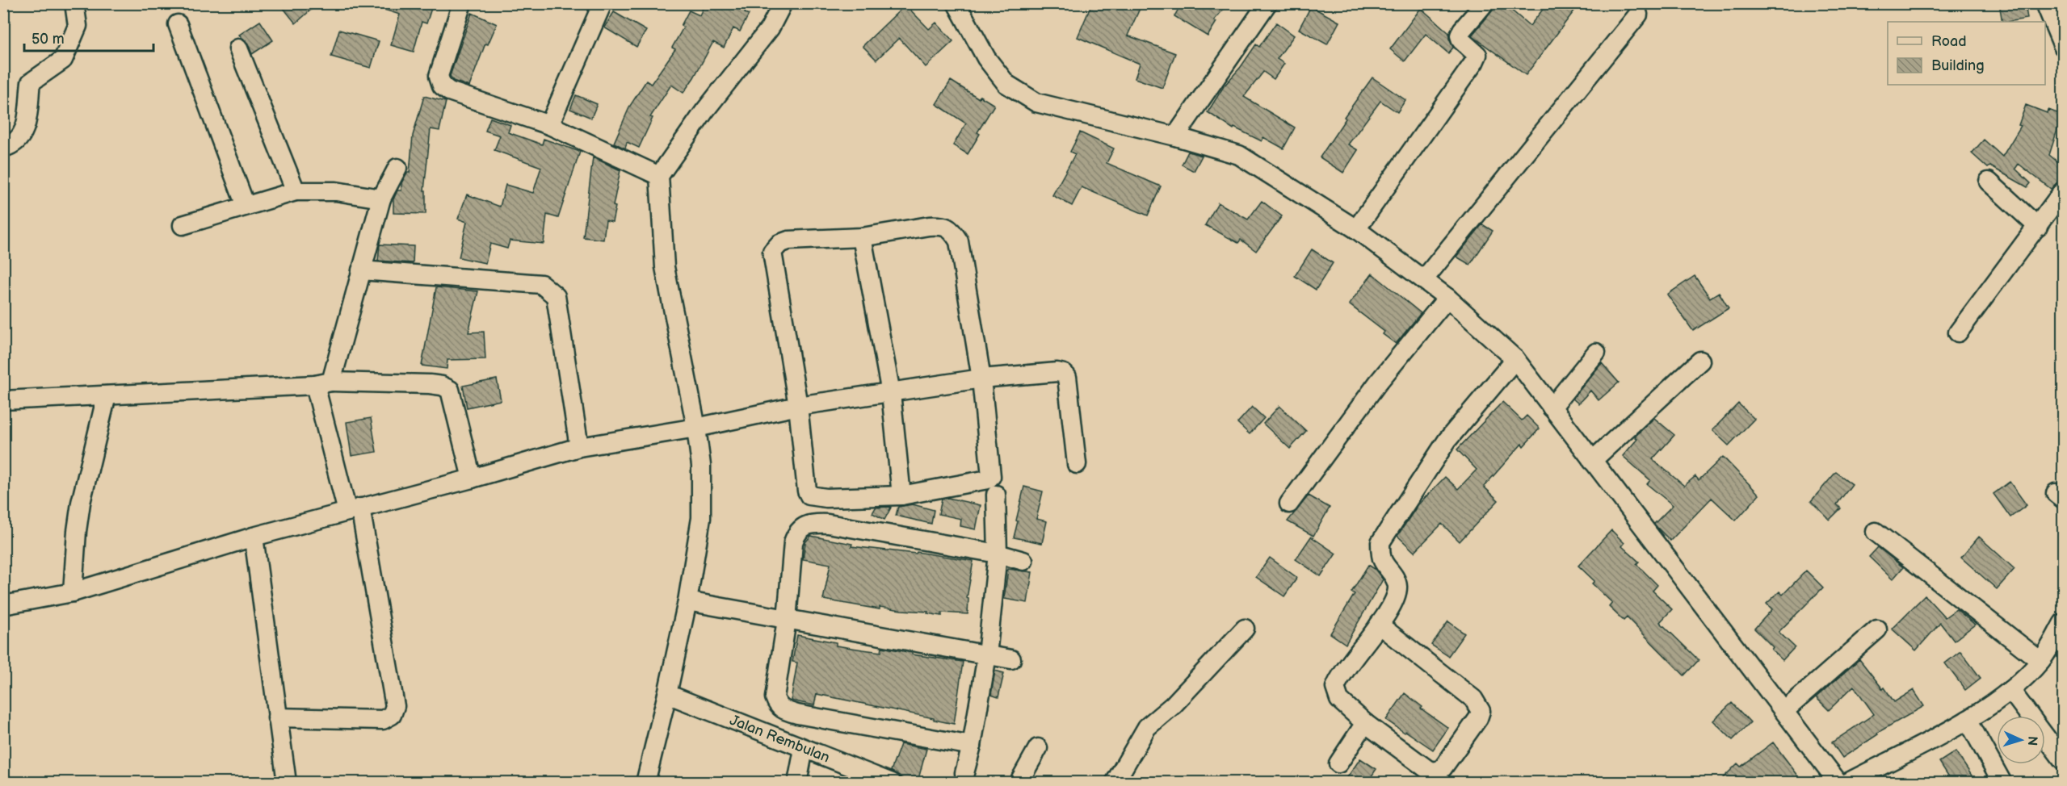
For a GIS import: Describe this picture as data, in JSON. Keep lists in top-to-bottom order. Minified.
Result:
{"streets":{"street":["Jalan Rembulan"]},"legend":["Road","Building"],"scale_bar":"50 m","north":"right"}
